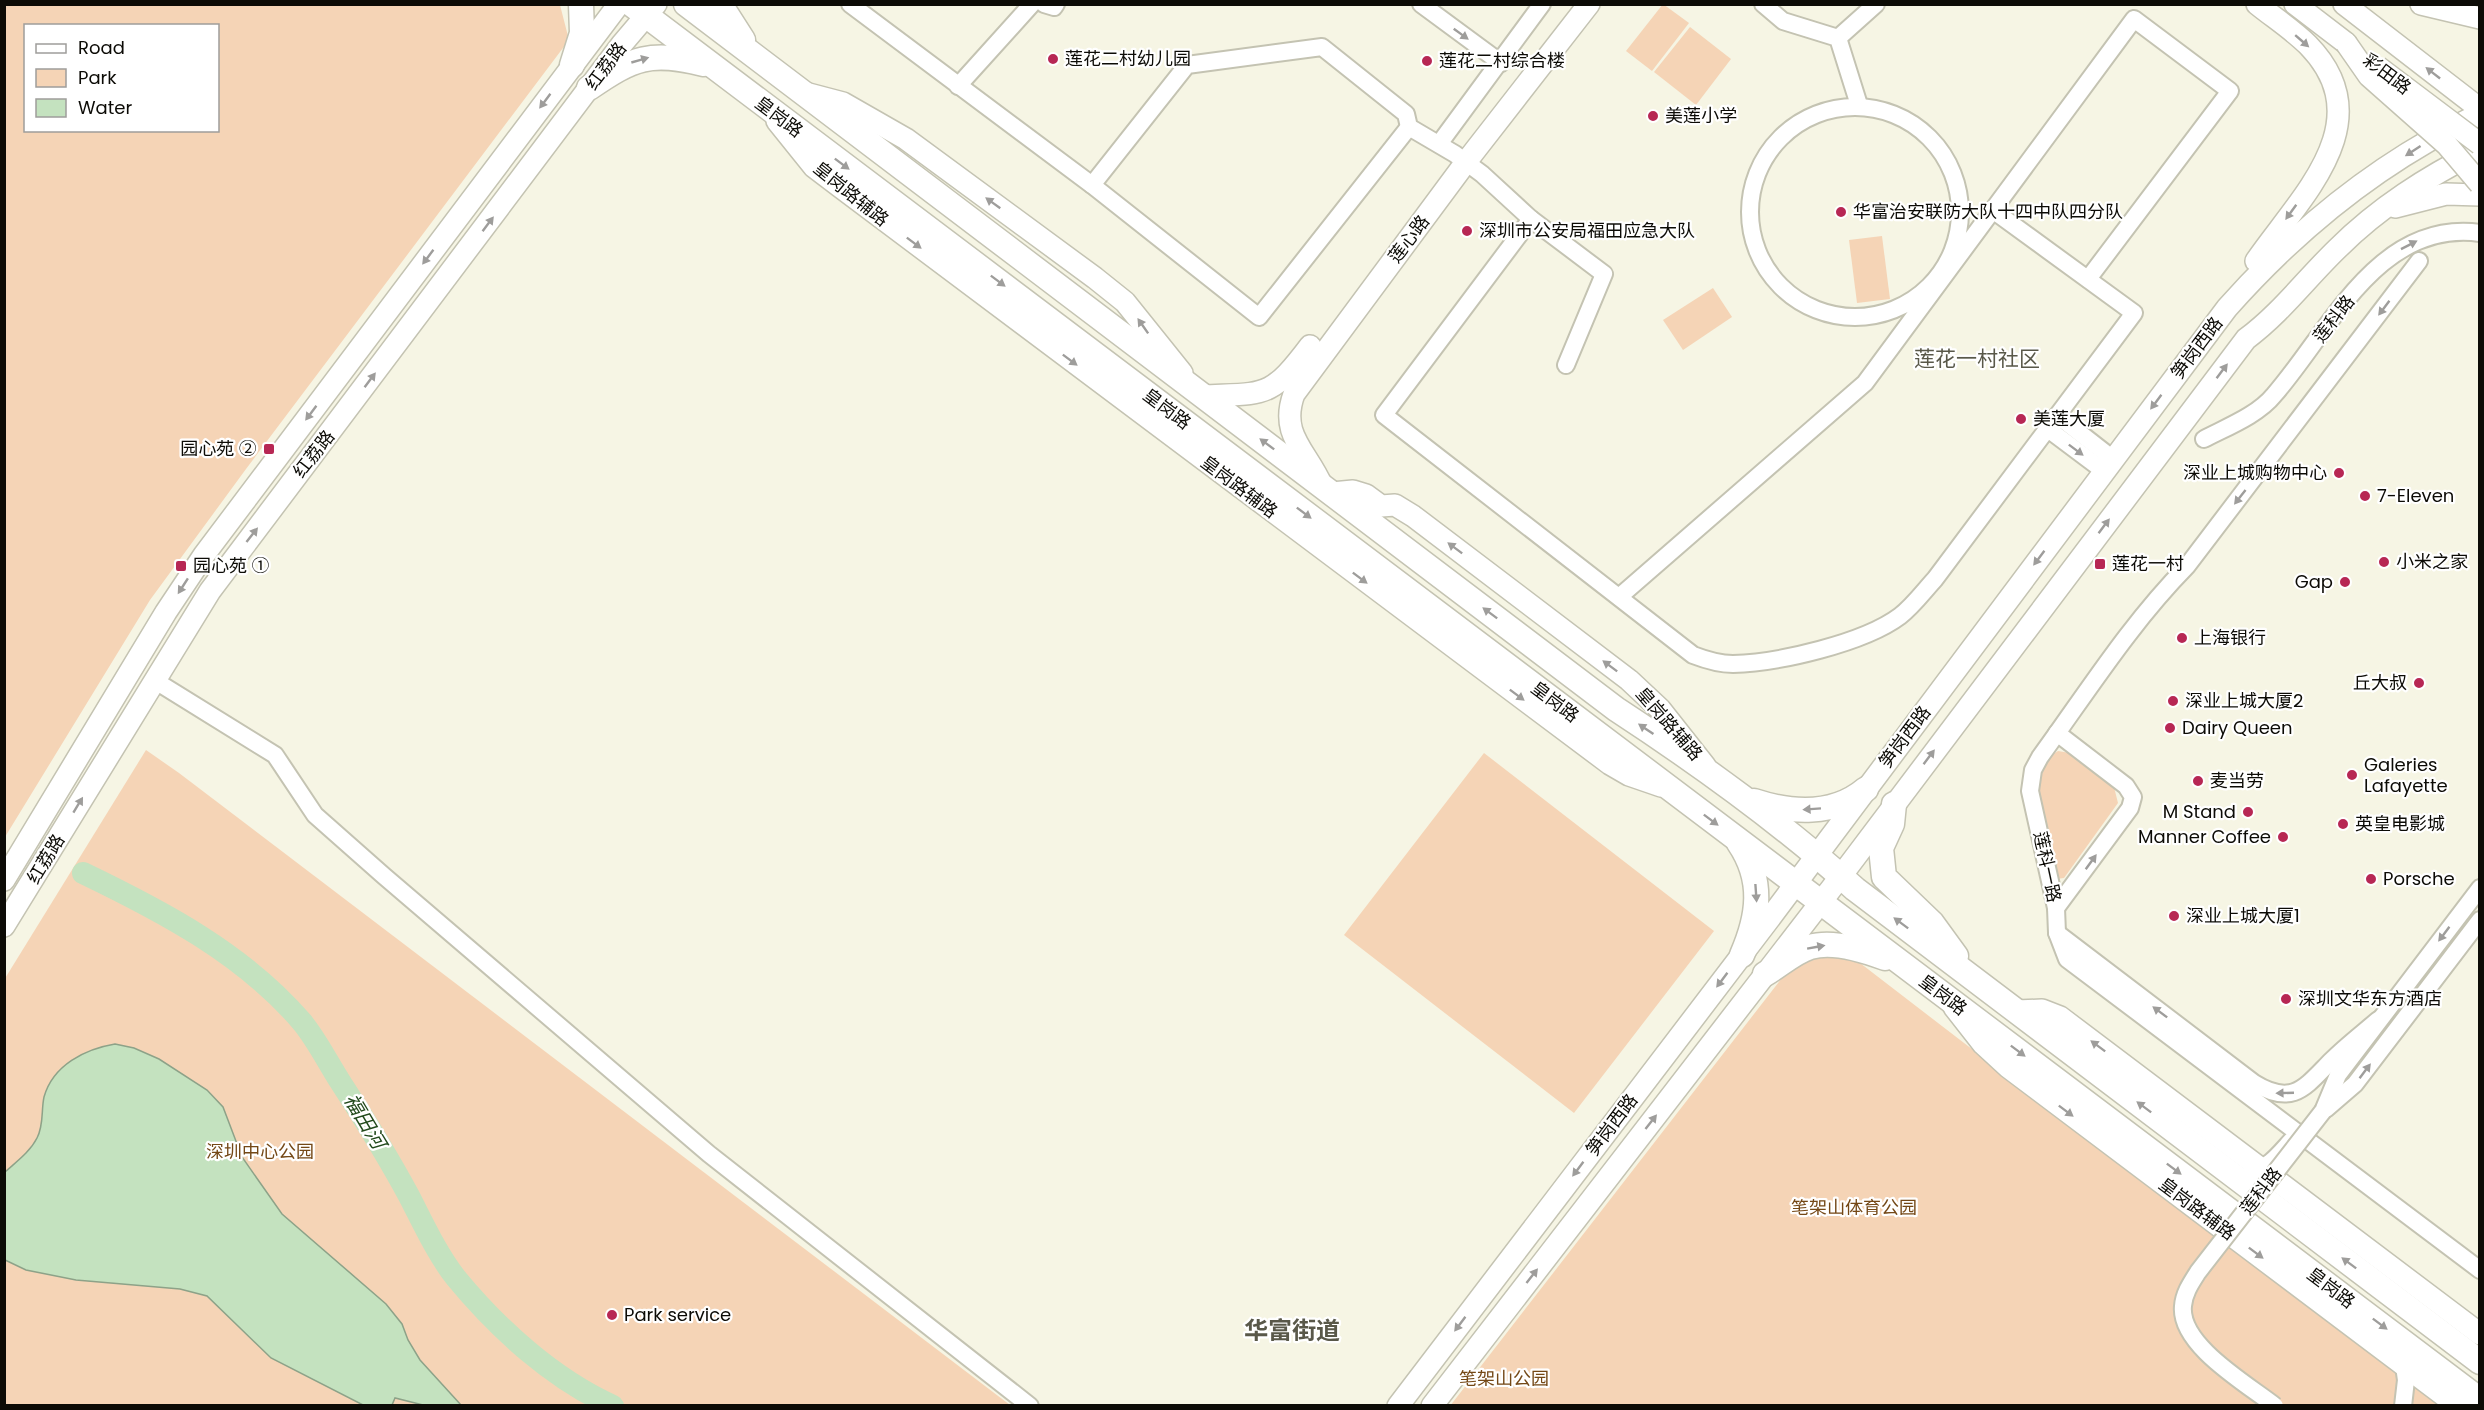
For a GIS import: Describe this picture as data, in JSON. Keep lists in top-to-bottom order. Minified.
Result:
{"streets":{"highway":["皇岗路"],"main road":["红荔路","彩田路","皇岗路辅路","莲心路","笋岗西路"],"street":["莲科路","莲科一路"]},"crossings":[["红荔路","皇岗路"],["彩田路","笋岗西路"],["皇岗路","皇岗路辅路"],["皇岗路","莲心路"],["皇岗路","莲科路"],["皇岗路","笋岗西路"],["莲科路","莲科一路"]],"one_way":["莲科一路"],"districts":["莲花一村社区","华富街道"],"water":["福田河"],"parks":["深圳中心公园","笔架山体育公园","笔架山公园"],"places":{"other":["莲花二村幼儿园","莲花二村综合楼","美莲小学","华富治安联防大队十四中队四分队","深圳市公安局福田应急大队","美莲大厦","深业上城购物中心","7-Eleven","小米之家","Gap","上海银行","丘大叔","深业上城大厦2","Dairy Queen","Galeries Lafayette","麦当劳","M Stand","英皇电影城","Manner Coffee","Porsche","深业上城大厦1","深圳文华东方酒店","Park service"],"transit":["园心苑 ②","莲花一村","园心苑 ①"]},"legend":["Road","Park","Water"]}
